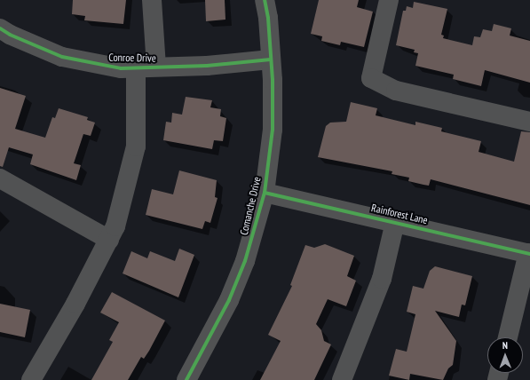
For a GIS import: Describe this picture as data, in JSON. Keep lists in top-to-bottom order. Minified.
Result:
{"streets":{"street":["Conroe Drive","Comanche Drive","Rainforest Lane"]},"crossings":[["Conroe Drive","Comanche Drive"],["Comanche Drive","Rainforest Lane"]],"north":"top"}
